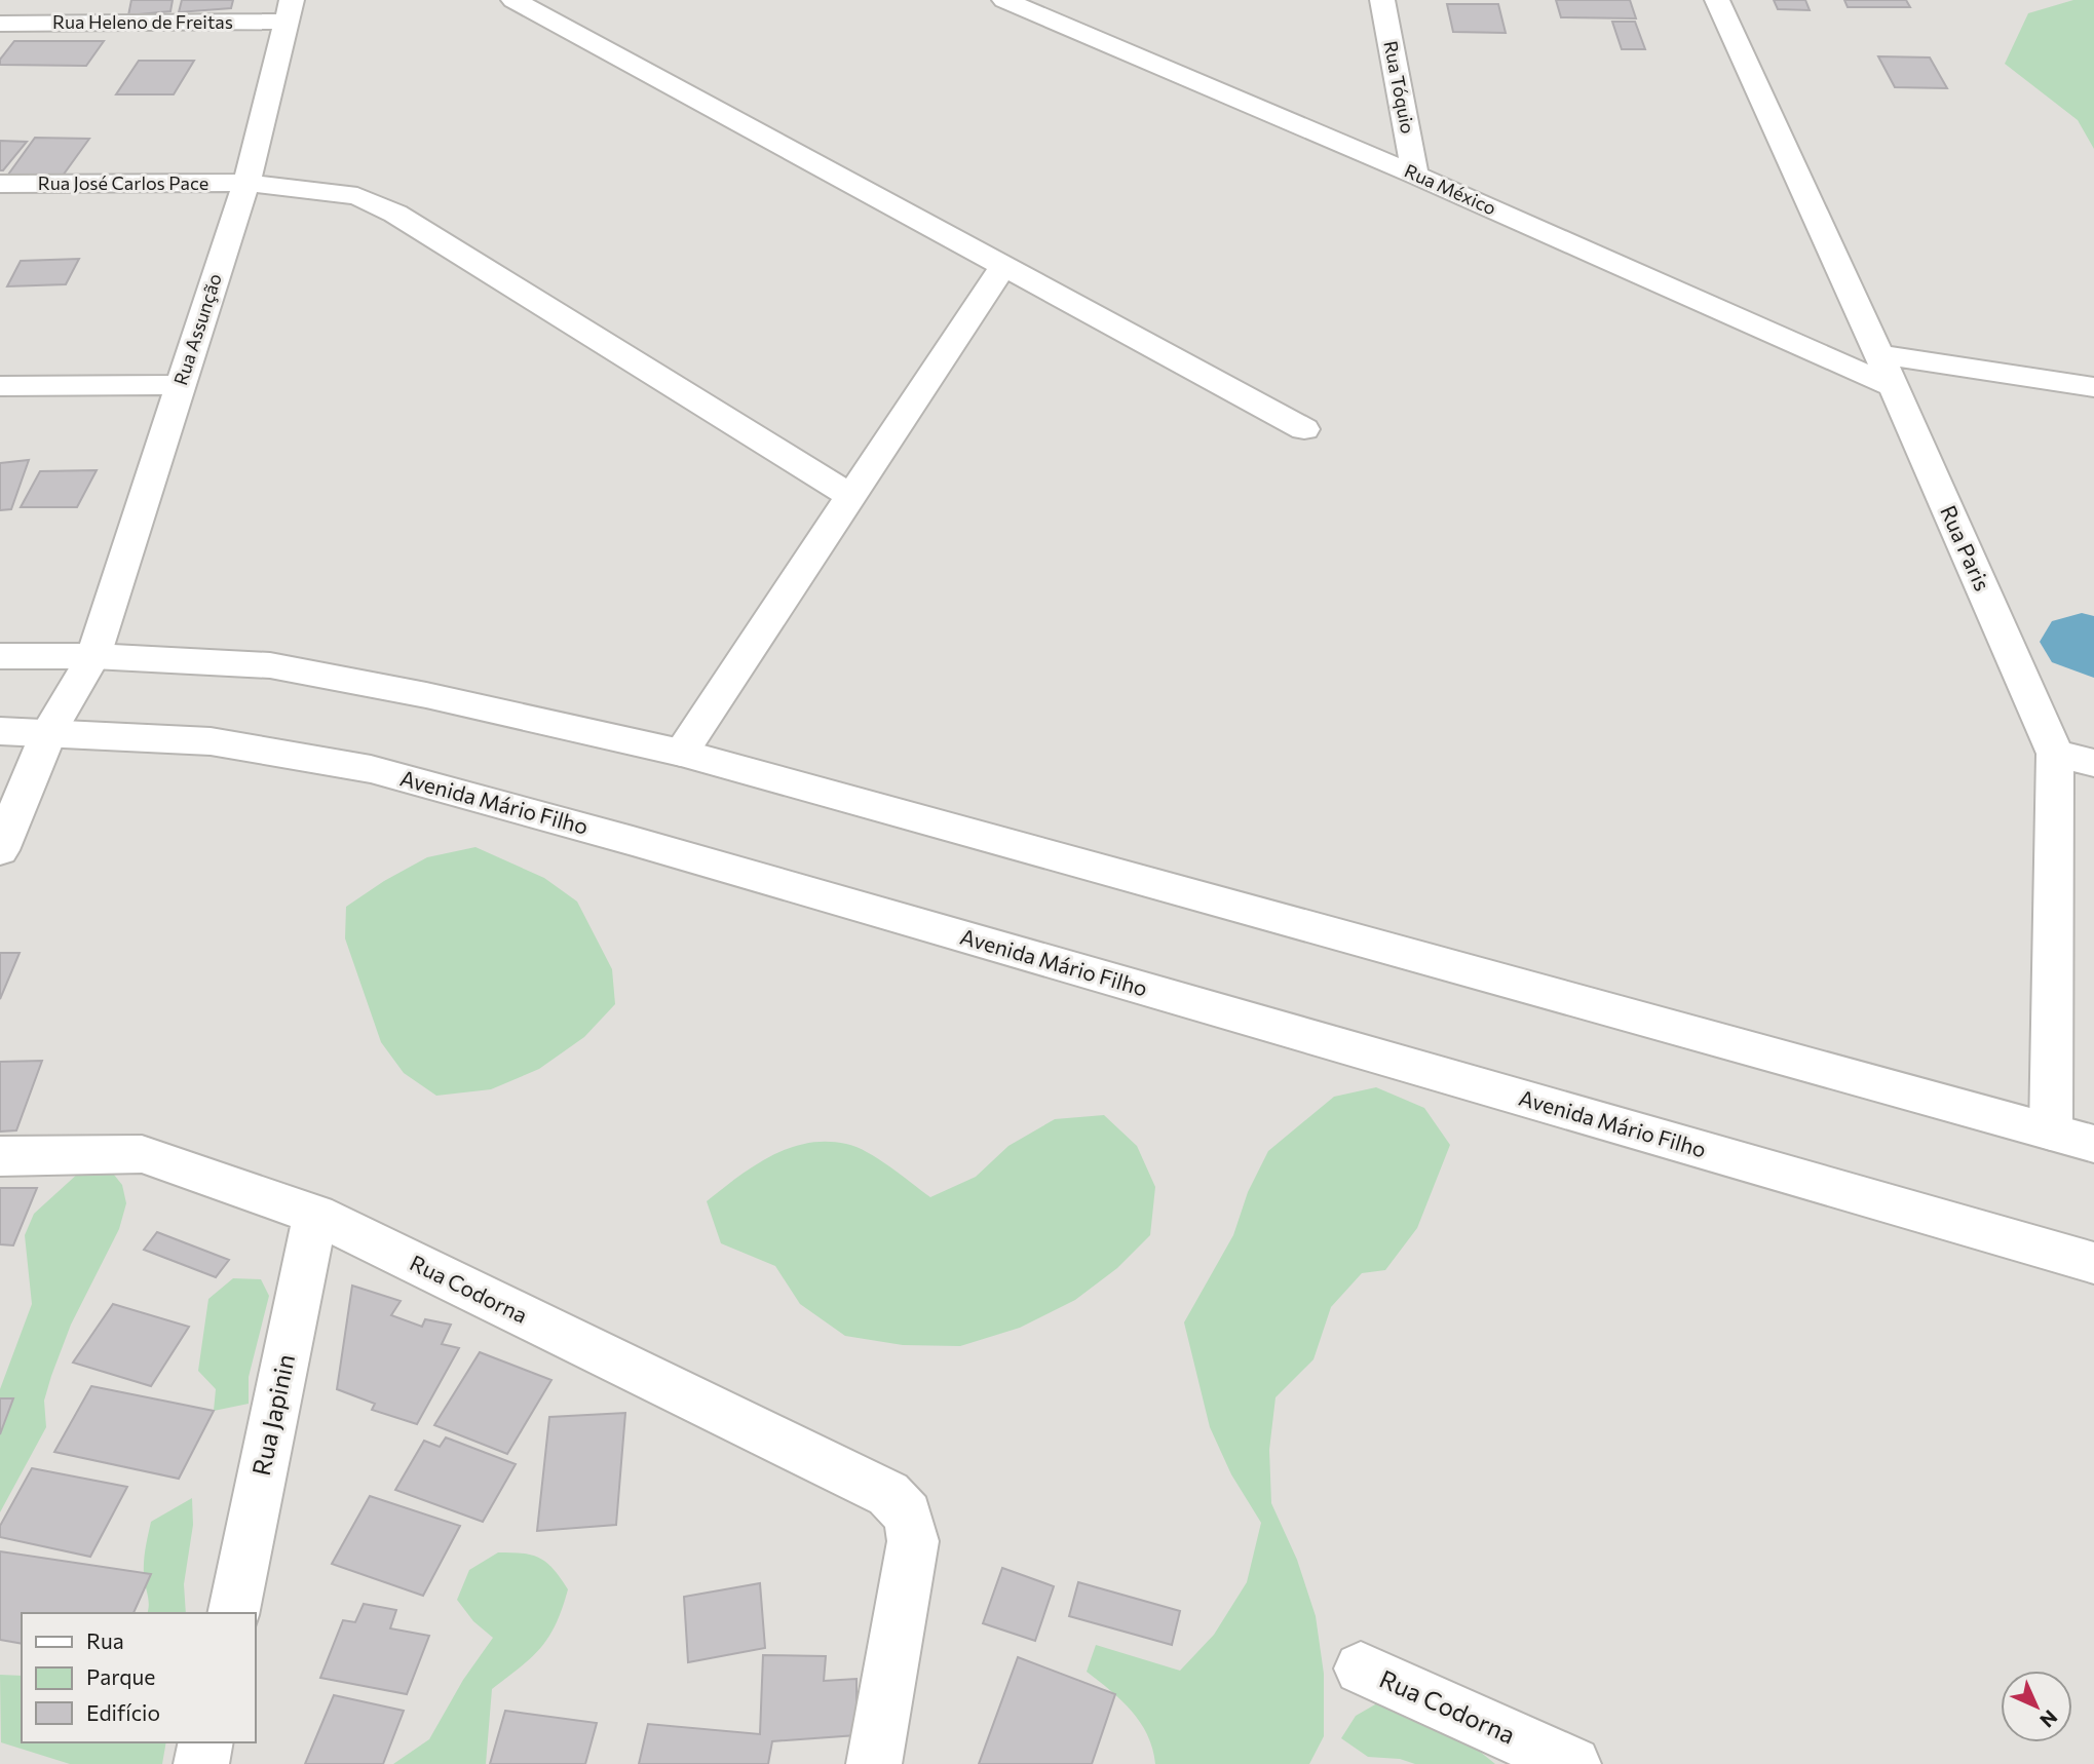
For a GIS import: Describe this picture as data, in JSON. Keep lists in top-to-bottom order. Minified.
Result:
{"streets":{"street":["Rua Heleno de Freitas","Rua Tóquio","Rua José Carlos Pace","Rua México","Rua Assunção","Rua Paris","Avenida Mário Filho","Rua Codorna","Rua Japinin"]},"crossings":[["Rua Heleno de Freitas","Rua Assunção"],["Rua Tóquio","Rua México"],["Rua José Carlos Pace","Rua Assunção"],["Rua México","Rua Paris"],["Rua Assunção","Avenida Mário Filho"],["Rua Codorna","Rua Japinin"]],"legend":["Rua","Parque","Edifício"],"north":"bottom right"}
